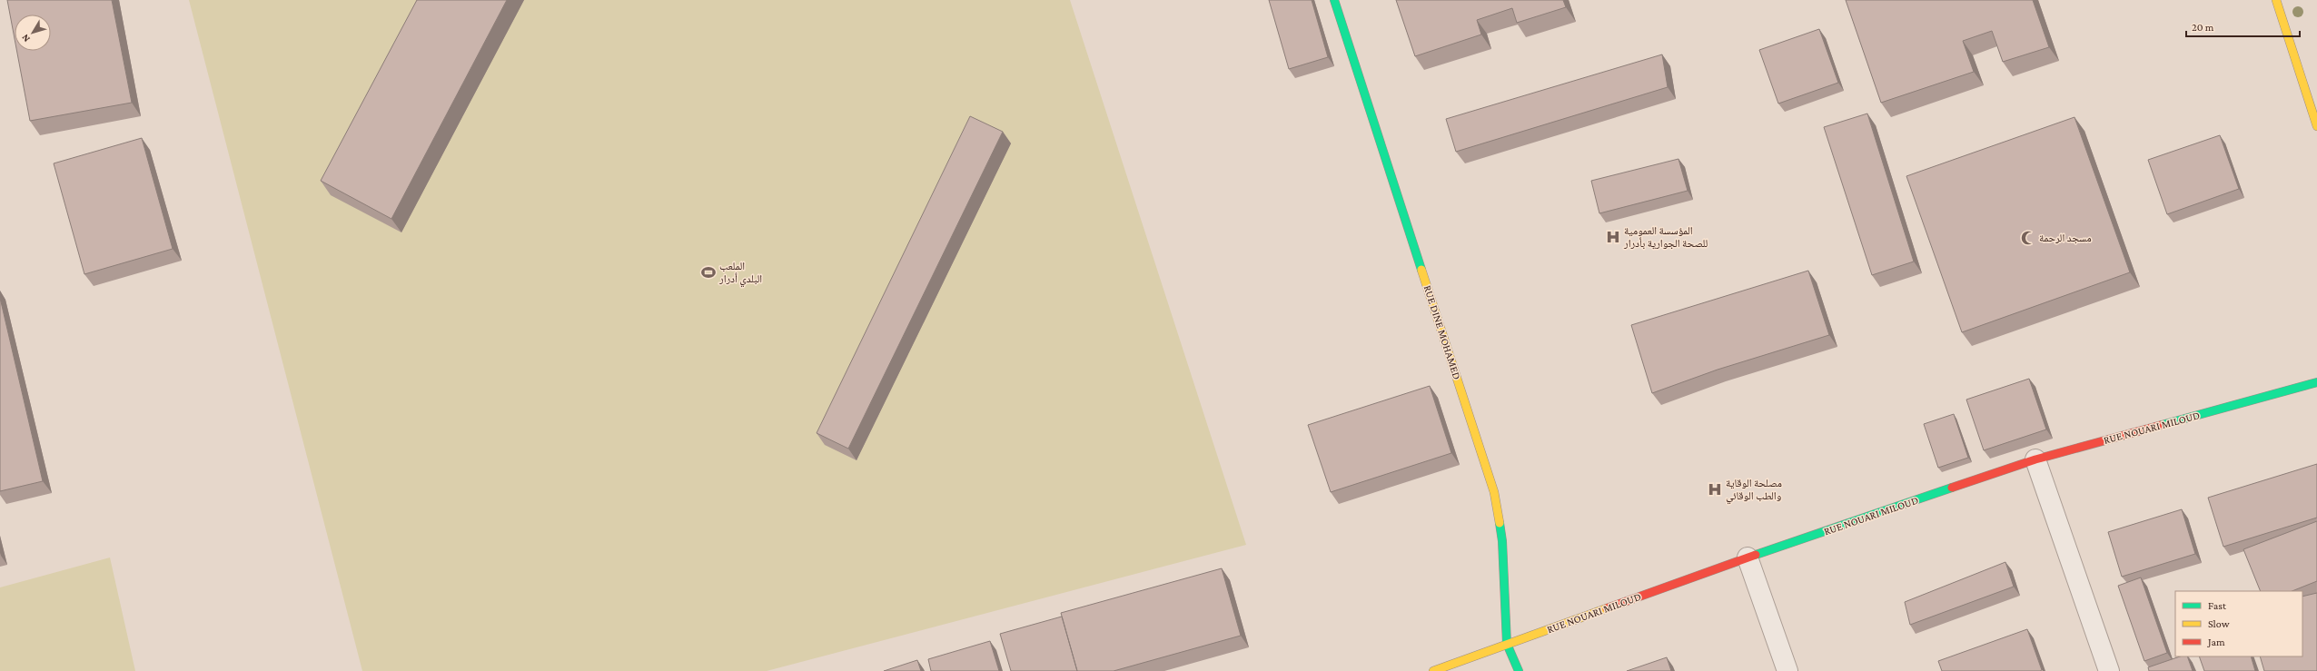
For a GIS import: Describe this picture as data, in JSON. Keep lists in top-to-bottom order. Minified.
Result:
{"streets":{"street":["RUE DINE MOHAMED","RUE NOUARI MILOUD"]},"crossings":[["RUE DINE MOHAMED","RUE NOUARI MILOUD"]],"places":{"hospital":["المؤسسة العمومية للصحة الجوارية بأدرار","مصلحة الوقاية والطب الوقائي"],"mosque":["مسجد الرحمة"],"sports":["الملعب البلدي أدرار"]},"legend":["Fast","Slow","Jam"],"scale_bar":"20 m","north":"bottom left"}
